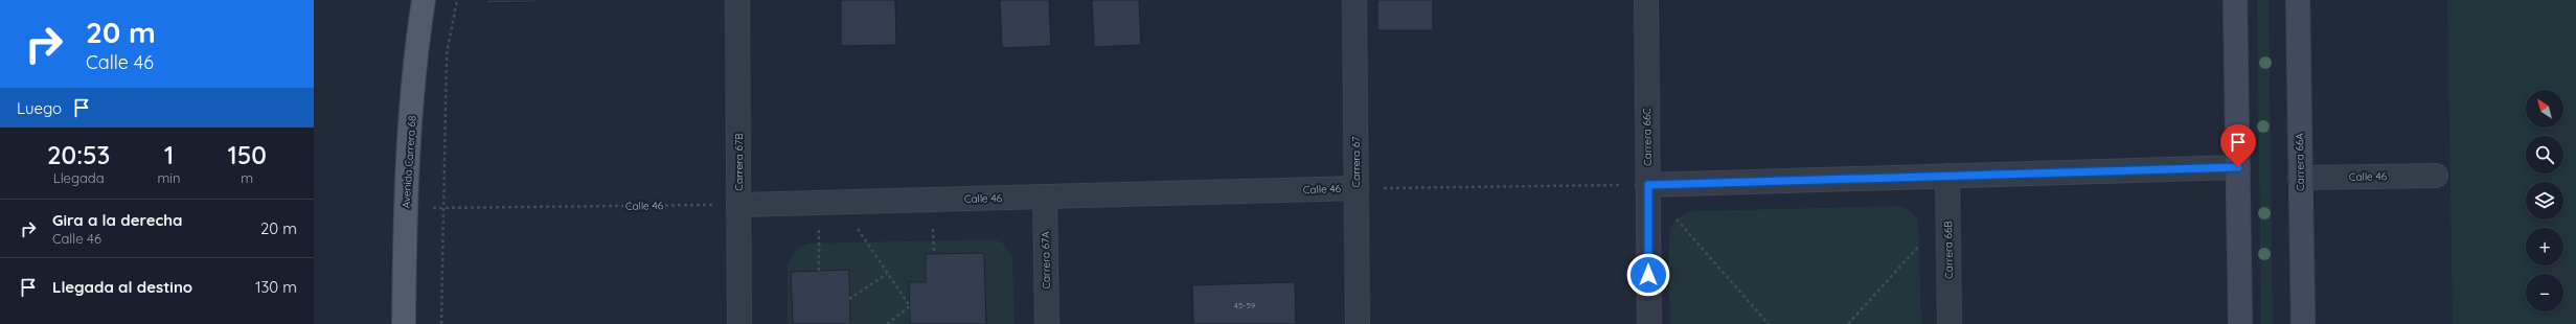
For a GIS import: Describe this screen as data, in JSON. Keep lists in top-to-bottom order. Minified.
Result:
{"streets":{"main road":["Avenida Carrera 68"],"street":["Carrera 66C","Carrera 67B","Carrera 67","Carrera 66A","Calle 46","Carrera 66B","Carrera 67A"]},"crossings":[["Carrera 66C","Calle 46"],["Avenida Carrera 68","Calle 46"],["Carrera 67B","Calle 46"],["Carrera 67","Calle 46"],["Carrera 66A","Calle 46"],["Calle 46","Carrera 67A"]],"house_numbers":["45-59"],"north":"top left","page":{"turn":["20 m","Calle 46"],"then":"Luego","map_buttons":["+","−"],"eta":["20:53","Llegada","1","min","150","m"],"list":[{"name":"Gira a la derecha","note":"Calle 46","value":"20 m"},{"name":"Llegada al destino","value":"130 m"}]}}
